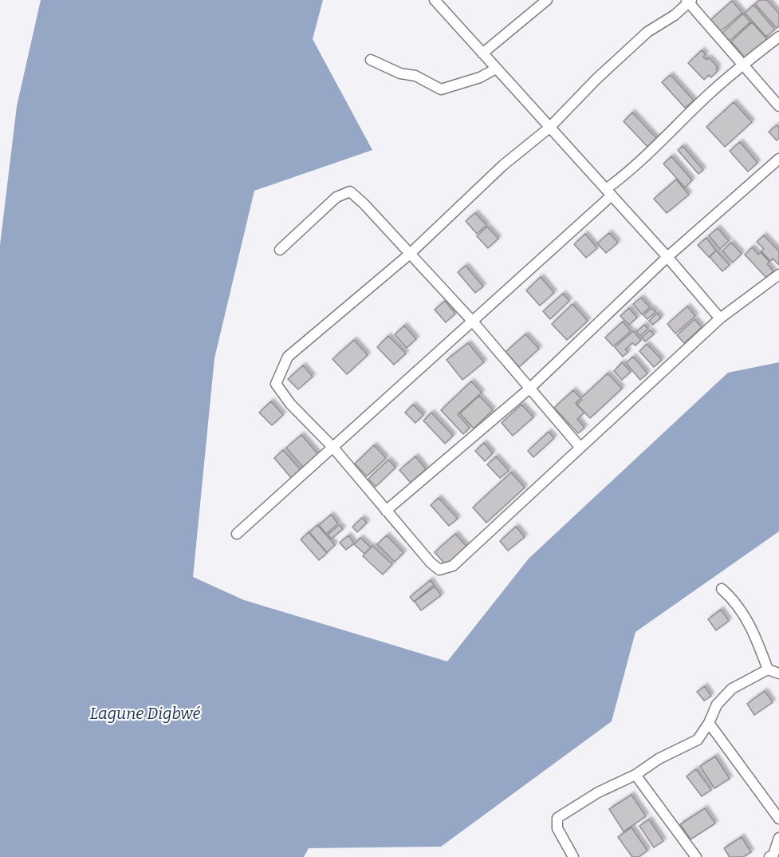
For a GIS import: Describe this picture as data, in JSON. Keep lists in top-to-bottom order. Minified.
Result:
{"water":["Lagune Digbwé"]}
